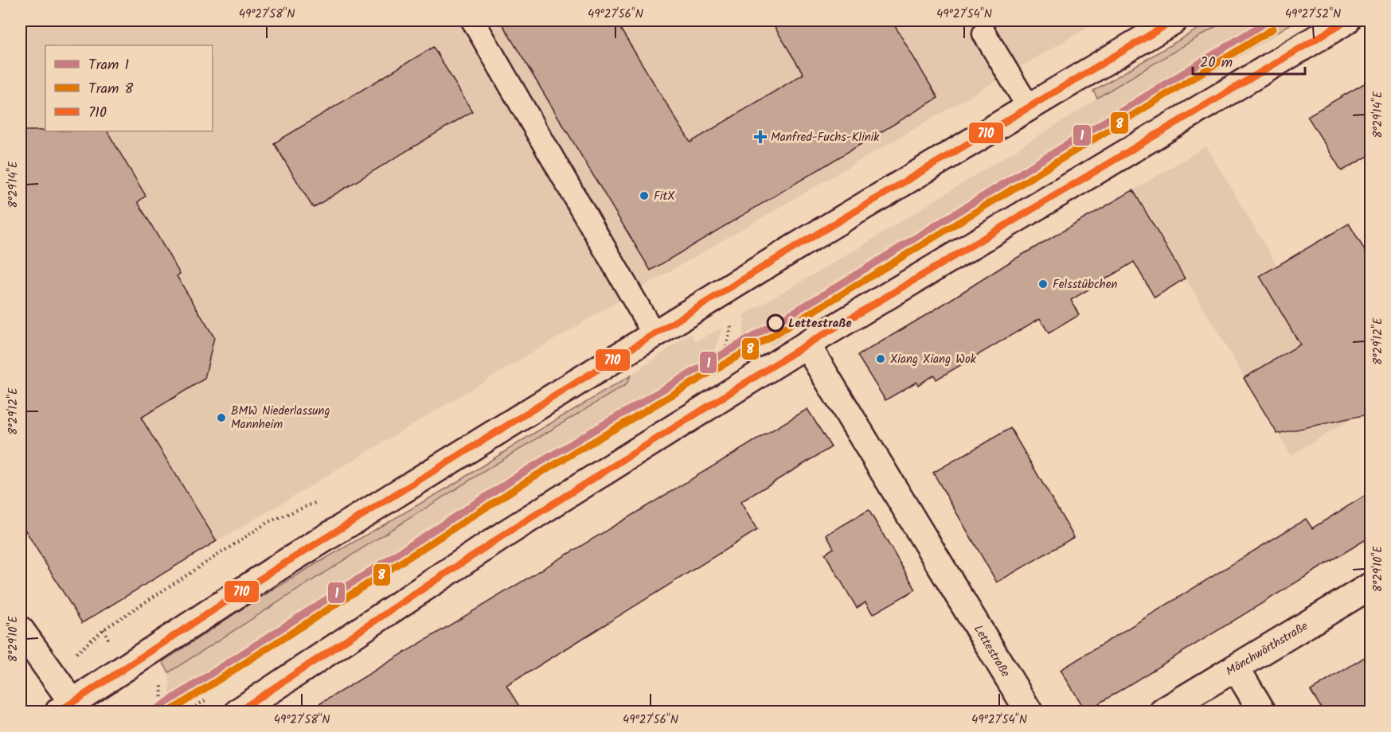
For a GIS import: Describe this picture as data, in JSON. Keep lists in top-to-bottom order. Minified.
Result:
{"streets":{"main road":["Mönchwörthstraße","Lettestraße"]},"places":{"health":["Manfred-Fuchs-Klinik"],"other":["FitX","Felsstübchen","Lettestraße","Xiang Xiang Wok","BMW Niederlassung Mannheim"]},"lines":["tram line 1","transit line 710","tram line 8"],"legend":["Tram 1","Tram 8","710"],"scale_bar":"20 m","coordinates":["49°27'58\"N","49°27'56\"N","49°27'54\"N","49°27'52\"N","8°29'14\"E","8°29'12\"E","8°29'10\"E"]}
